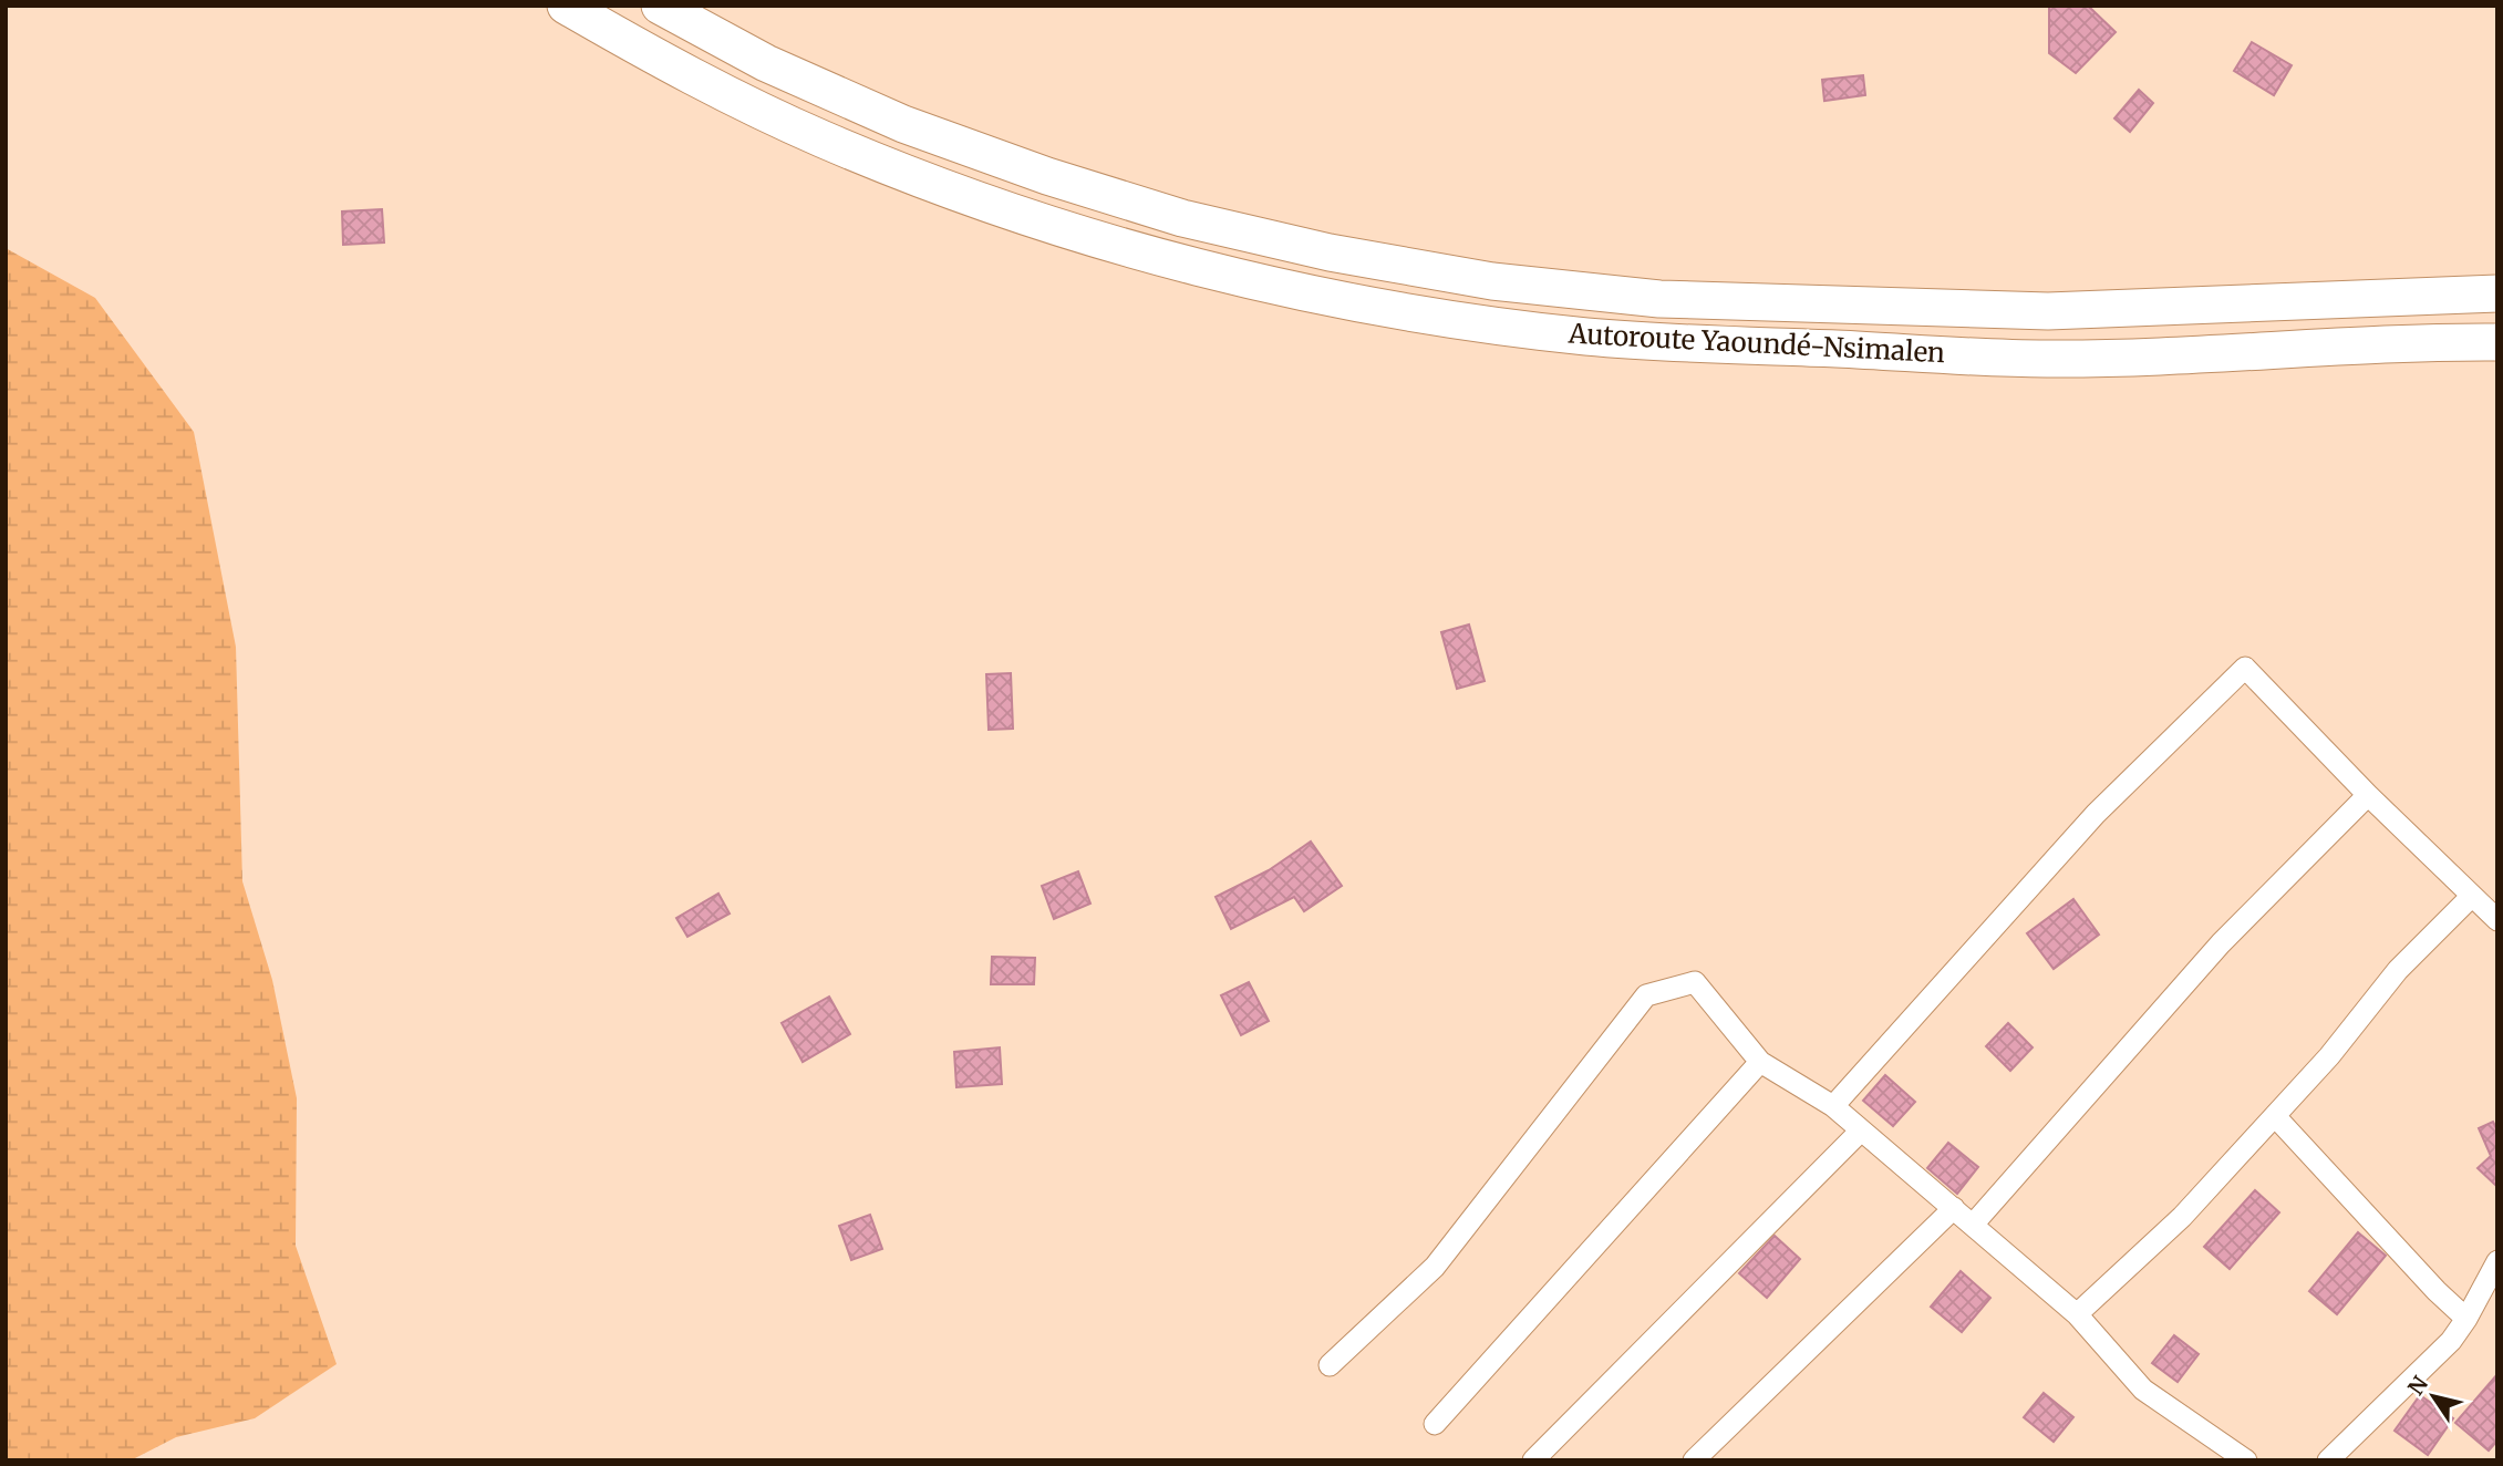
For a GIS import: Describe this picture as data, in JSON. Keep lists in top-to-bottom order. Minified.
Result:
{"streets":{"highway":["Autoroute Yaoundé-Nsimalen"]},"north":"top left"}
